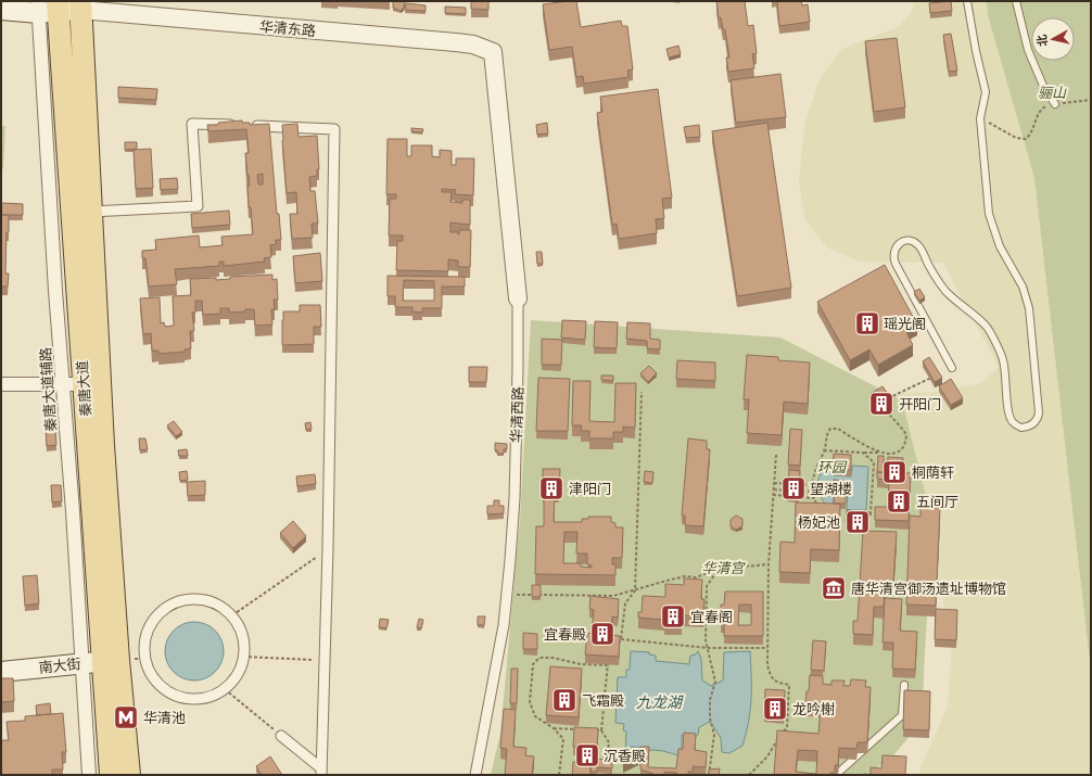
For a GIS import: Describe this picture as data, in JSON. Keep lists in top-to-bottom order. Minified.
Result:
{"streets":{"main road":["秦唐大道","南大街"],"street":["华清东路","华清西路"]},"crossings":[["华清东路","秦唐大道"],["华清东路","华清西路"],["秦唐大道","南大街"]],"water":["九龙湖"],"parks":["骊山","环园","华清宫"],"places":{"building":["瑶光阁","开阳门","桐荫轩","津阳门","望湖楼","五间厅","杨妃池","宜春阁","宜春殿","飞霜殿","龙吟榭","沉香殿"],"museum":["唐华清宫御汤遗址博物馆"],"metro station":["华清池"]},"north":"left"}
